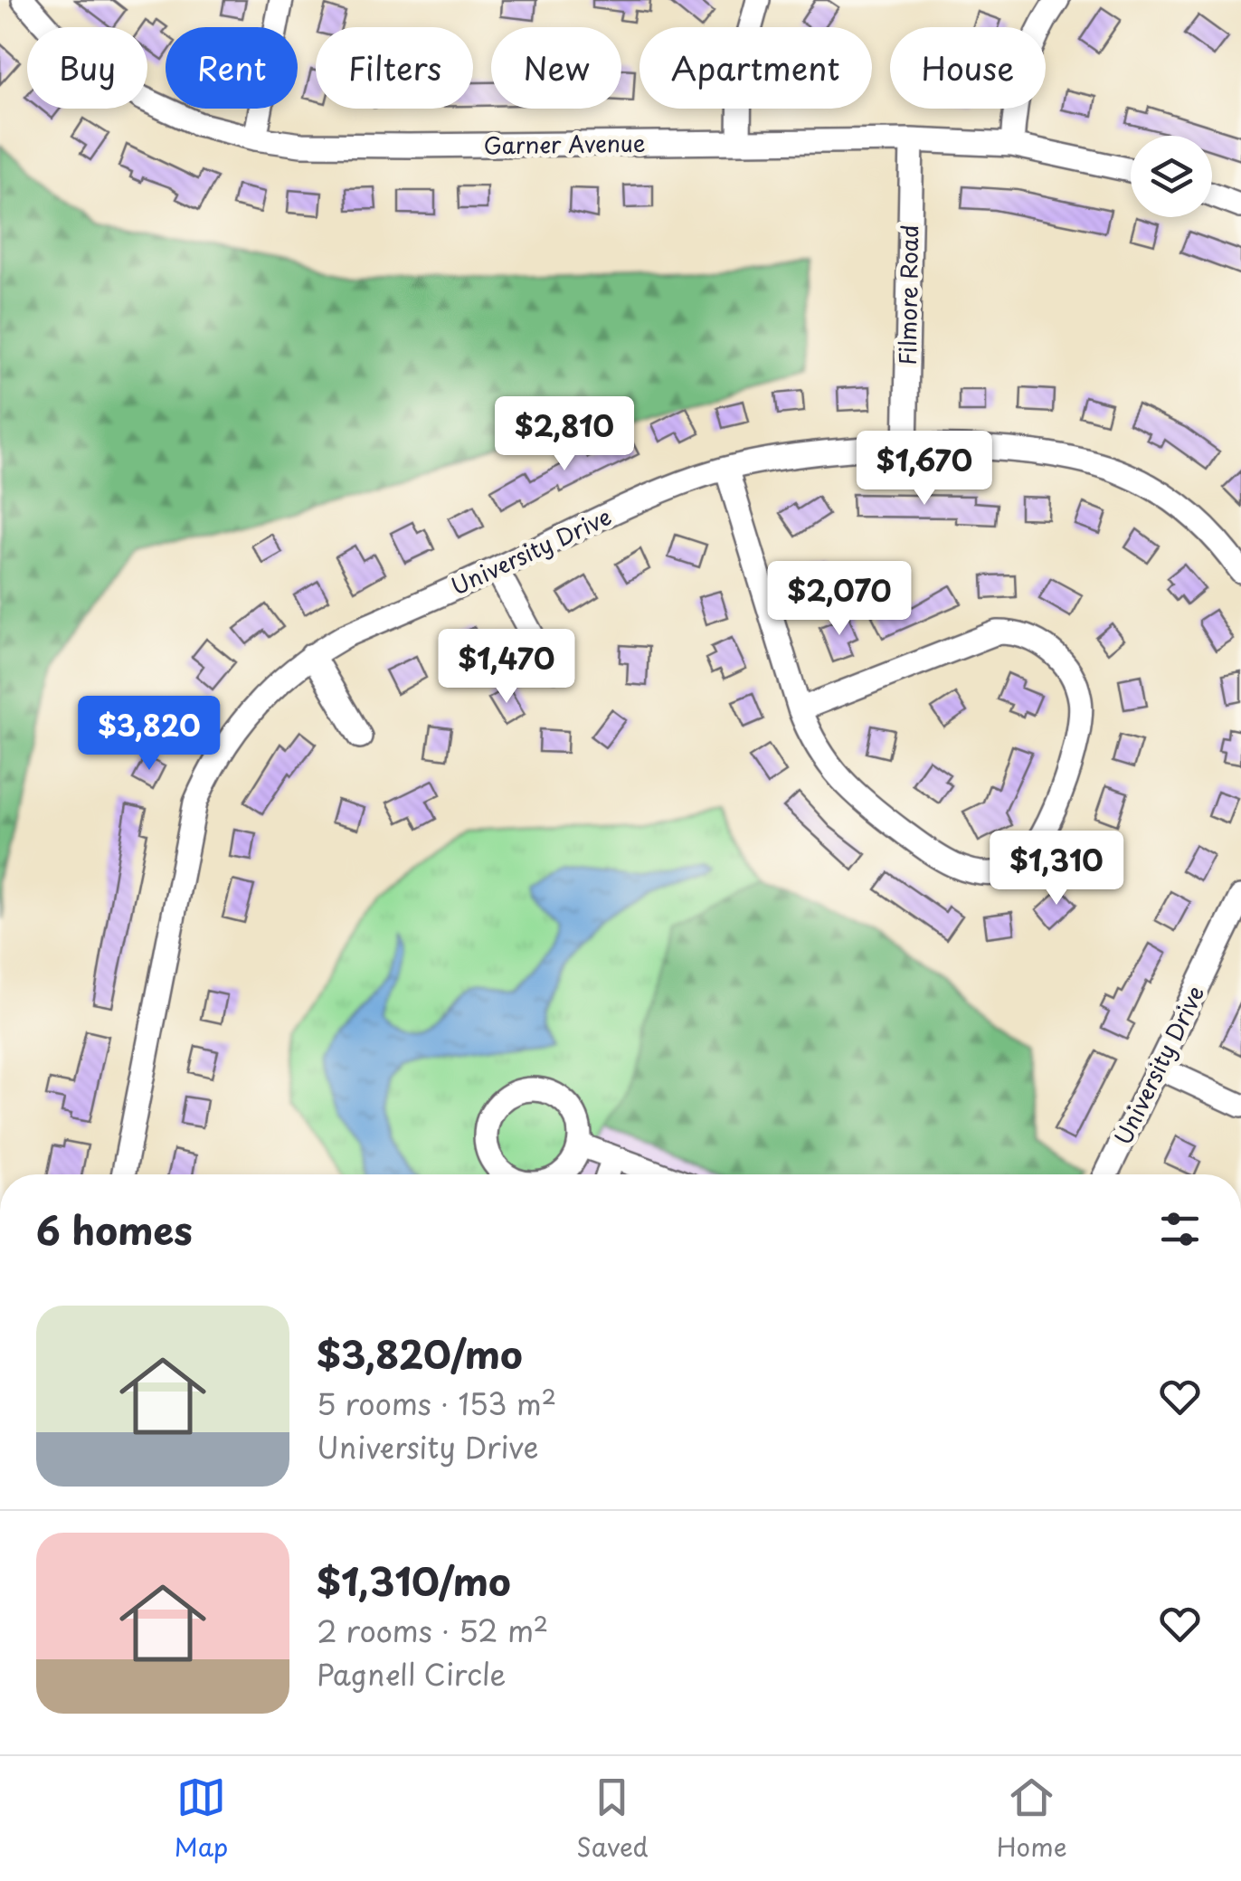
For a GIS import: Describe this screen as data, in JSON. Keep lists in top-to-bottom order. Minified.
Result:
{"streets":{"street":["Garner Avenue","Filmore Road","University Drive"]},"crossings":[["Garner Avenue","Filmore Road"],["Filmore Road","University Drive"]],"page":{"chip":["Buy","Rent","Filters","New","Apartment","House"],"price":["$2,810","$1,670","$2,070","$1,470","$3,820","$1,310"],"heading":"6 homes","list":[{"name":"$3,820/mo","note":"5 rooms · 153 m² · University Drive"},{"name":"$1,310/mo","note":"2 rooms · 52 m² · Pagnell Circle"}],"tabs":["Map","Saved","Home"]}}
